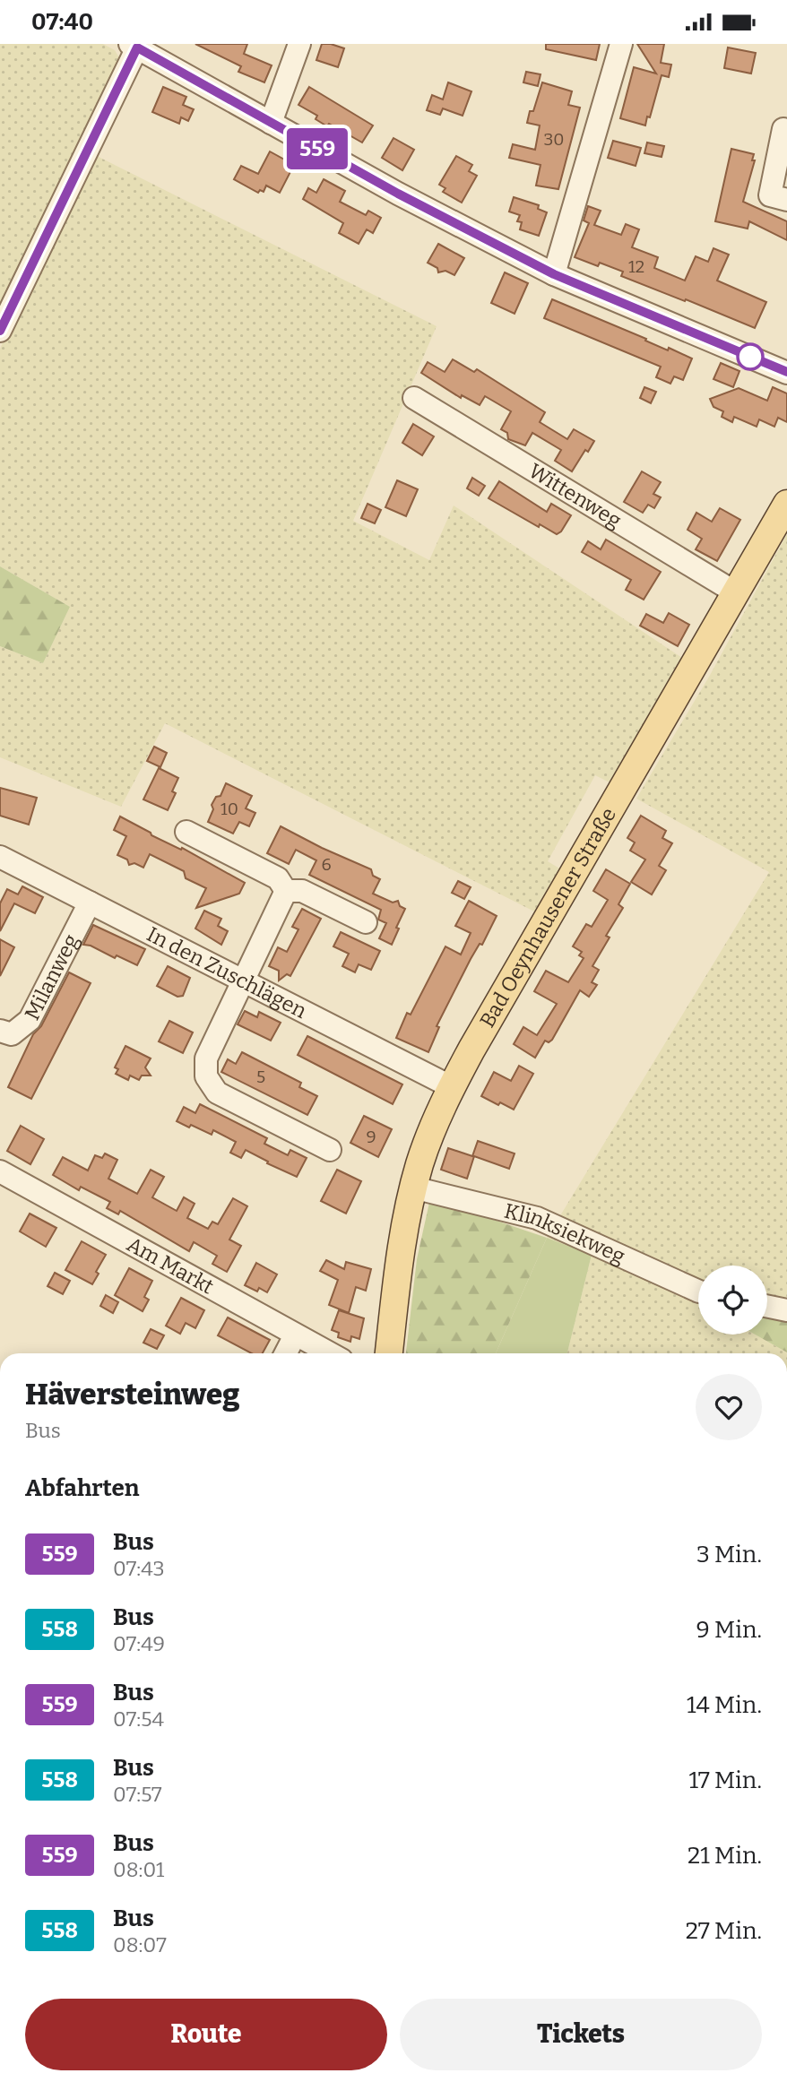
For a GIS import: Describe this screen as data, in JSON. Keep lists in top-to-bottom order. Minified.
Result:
{"streets":{"main road":["Bad Oeynhausener Straße"],"street":["Wittenweg","In den Zuschlägen","Milanweg","Klinksiekweg","Am Markt"]},"crossings":[["Wittenweg","Bad Oeynhausener Straße"],["Bad Oeynhausener Straße","In den Zuschlägen"],["Bad Oeynhausener Straße","Klinksiekweg"],["In den Zuschlägen","Milanweg"]],"lines":["bus line 559"],"house_numbers":["30","12","10","6","5","9"],"page":{"status":"07:40","on_map":"559","heading":[["Häversteinweg","Bus"],"Abfahrten"],"list":[{"mark":"559","name":"Bus","note":"07:43","value":"3 Min."},{"mark":"558","name":"Bus","note":"07:49","value":"9 Min."},{"mark":"559","name":"Bus","note":"07:54","value":"14 Min."},{"mark":"558","name":"Bus","note":"07:57","value":"17 Min."},{"mark":"559","name":"Bus","note":"08:01","value":"21 Min."},{"mark":"558","name":"Bus","note":"08:07","value":"27 Min."}],"buttons":["Route","Tickets"]}}
